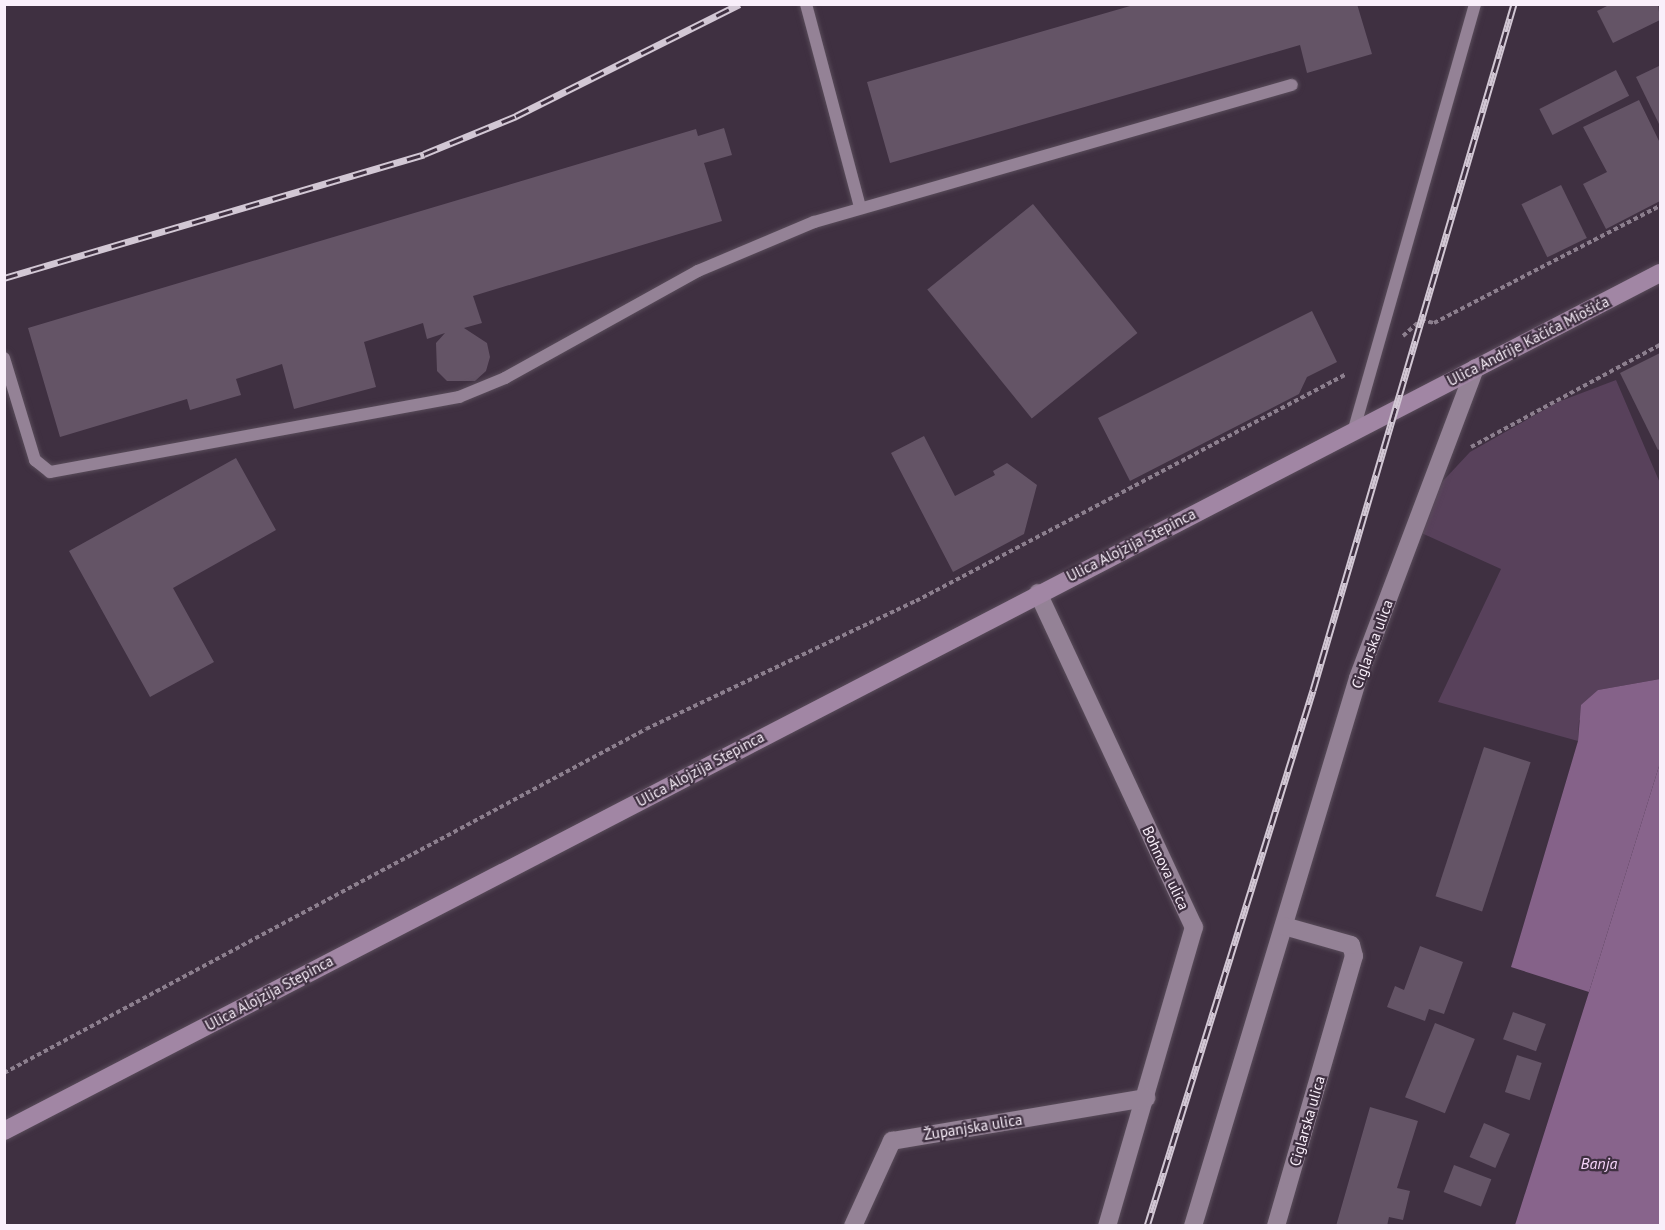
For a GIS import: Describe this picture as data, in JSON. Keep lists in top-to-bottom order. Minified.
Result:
{"streets":{"main road":["Ulica Andrije Kačića Miošića","Ulica Alojzija Stepinca"],"street":["Ciglarska ulica","Bohnova ulica","Županjska ulica"]},"crossings":[["Ulica Andrije Kačića Miošića","Ulica Alojzija Stepinca"],["Ulica Andrije Kačića Miošića","Ciglarska ulica"],["Ulica Alojzija Stepinca","Bohnova ulica"],["Bohnova ulica","Županjska ulica"]],"water":["Banja"]}
